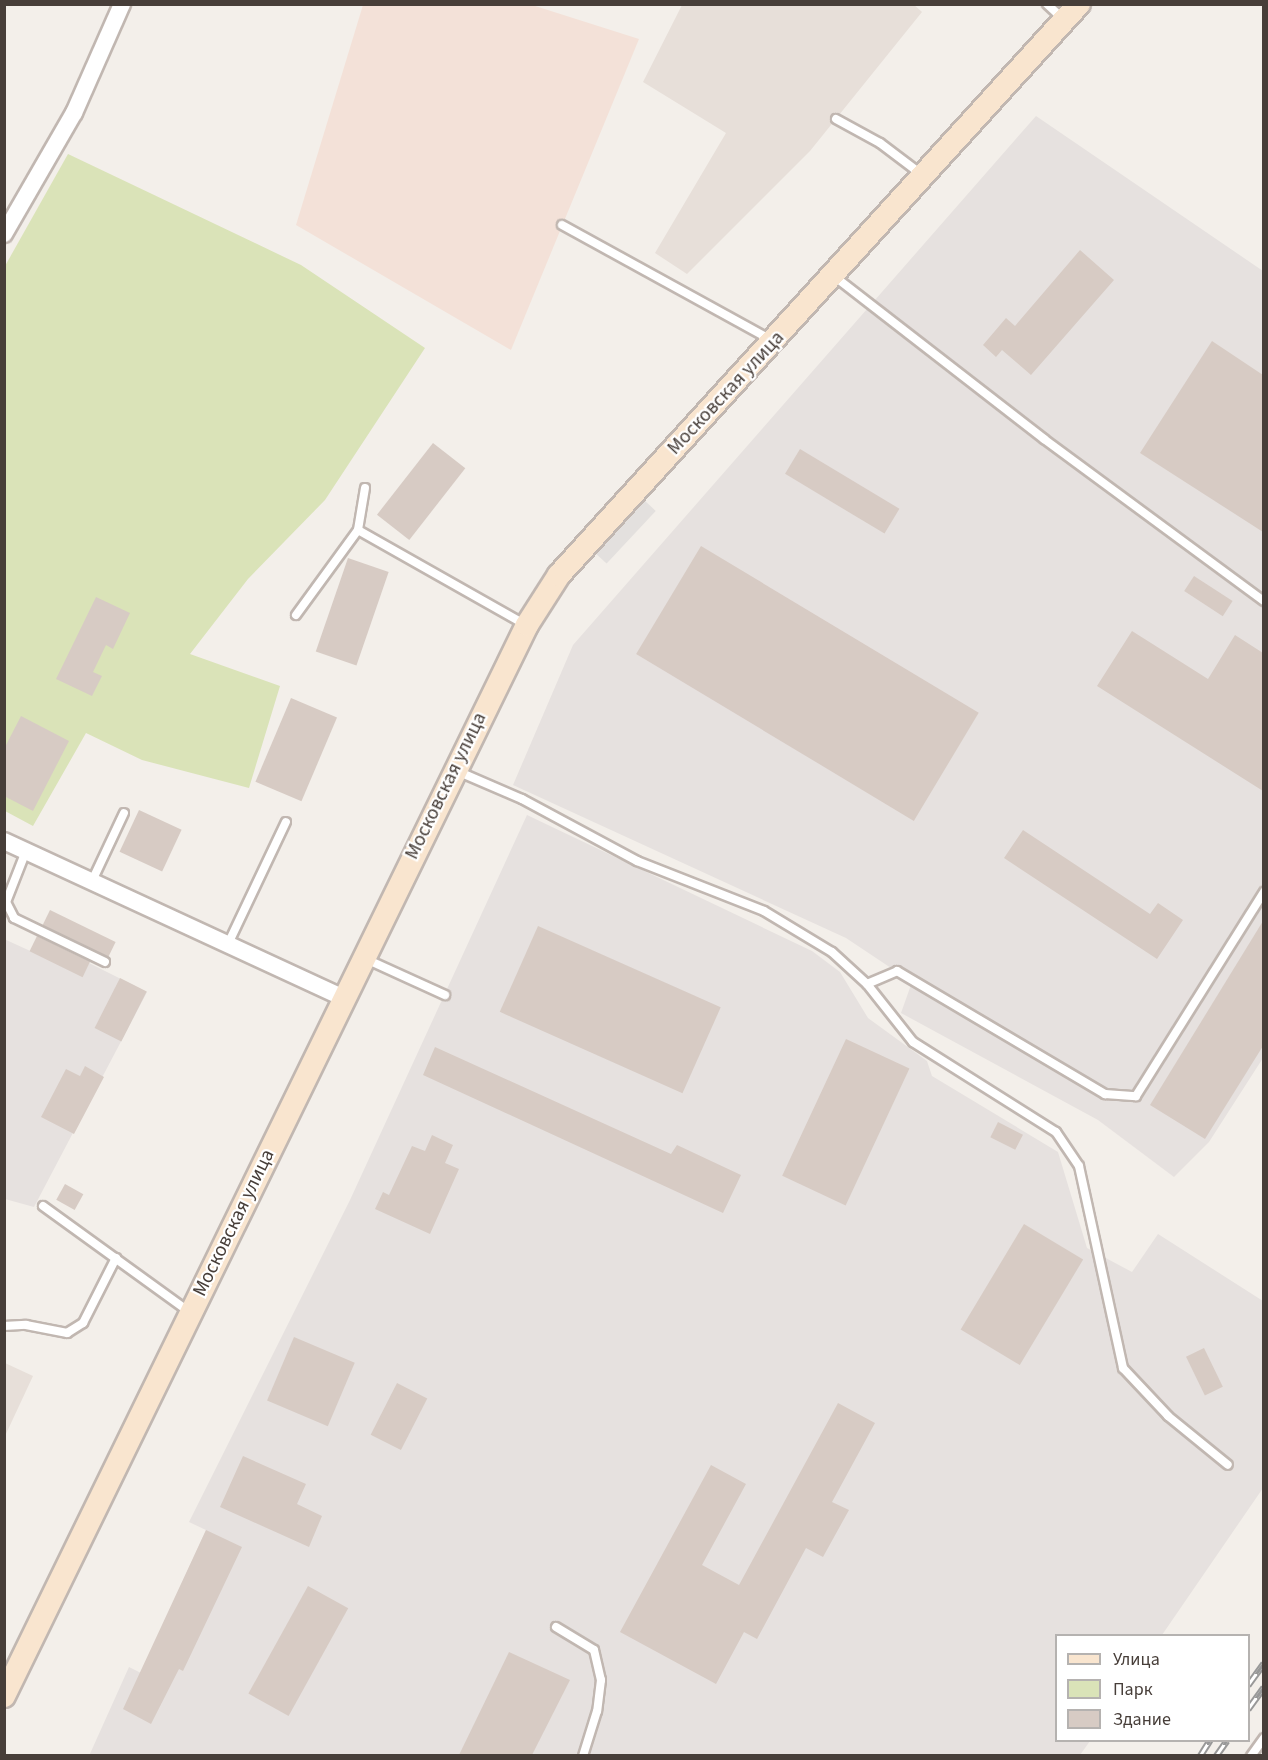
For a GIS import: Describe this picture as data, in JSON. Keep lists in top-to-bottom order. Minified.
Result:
{"streets":{"main road":["Московская улица"]},"legend":["Улица","Парк","Здание"]}
